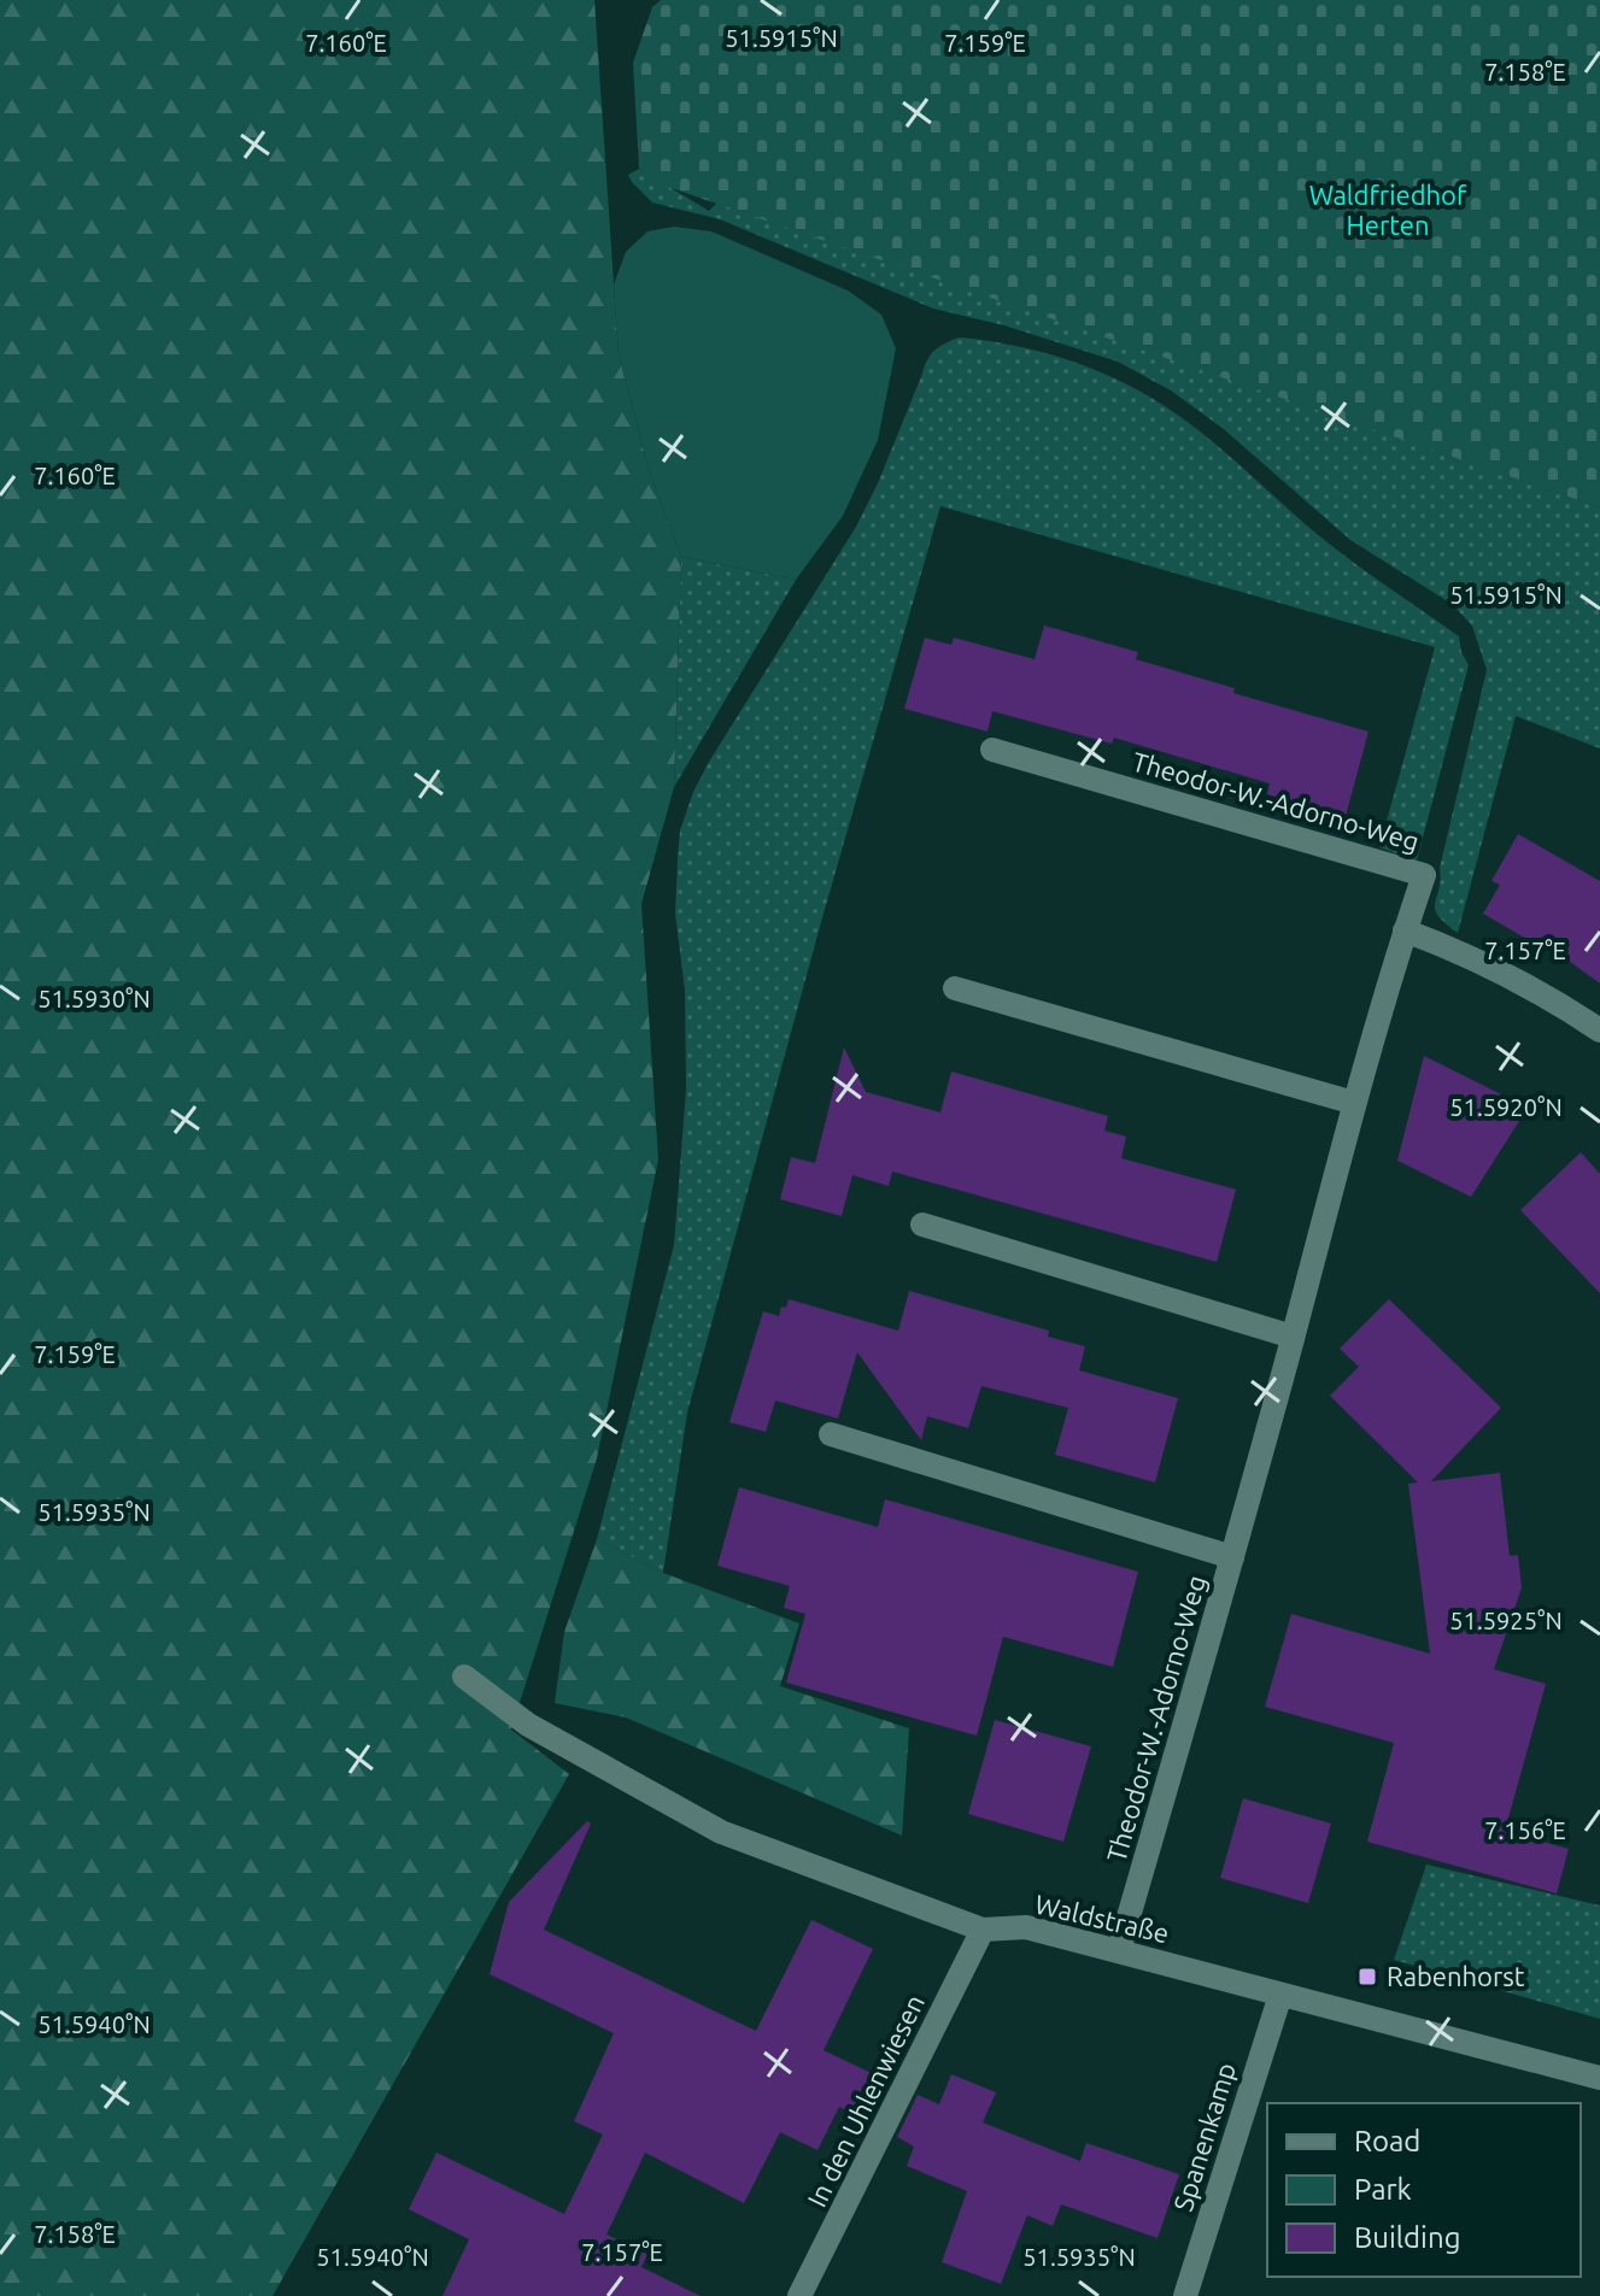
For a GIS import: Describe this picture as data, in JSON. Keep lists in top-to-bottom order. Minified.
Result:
{"streets":{"street":["Theodor-W.-Adorno-Weg","Waldstraße","In den Uhlenwiesen","Spanenkamp"]},"crossings":[["Theodor-W.-Adorno-Weg","Waldstraße"],["Waldstraße","In den Uhlenwiesen"],["Waldstraße","Spanenkamp"]],"parks":["Waldfriedhof Herten"],"places":{"transit":["Rabenhorst"]},"legend":["Road","Park","Building"],"coordinates":["51.5915°N","7.159°E","7.160°E","7.158°E","7.157°E","51.5930°N","51.5920°N","51.5935°N","51.5925°N","7.156°E","51.5940°N"]}
